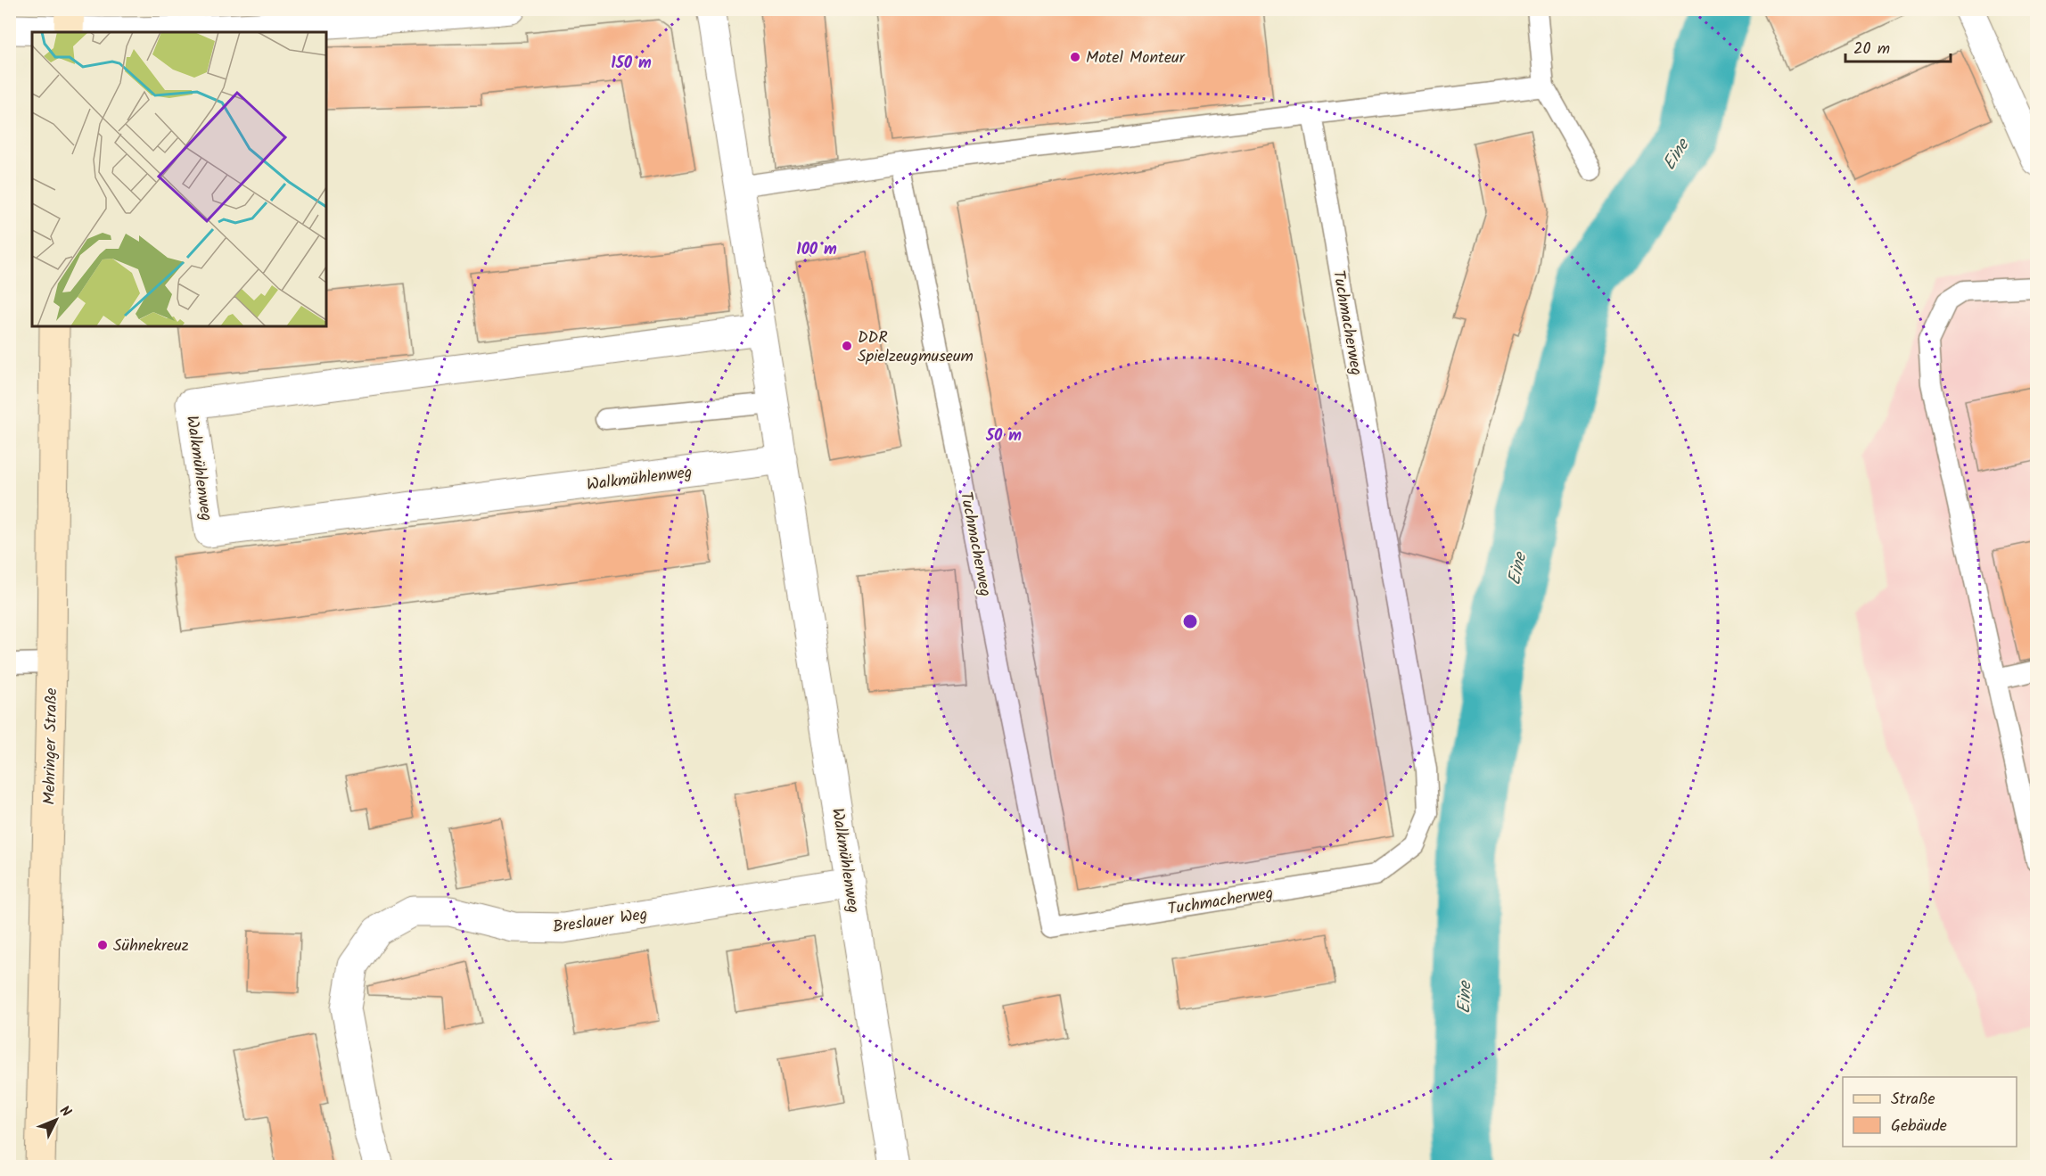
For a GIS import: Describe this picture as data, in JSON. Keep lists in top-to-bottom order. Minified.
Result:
{"streets":{"main road":["Mehringer Straße"],"street":["Walkmühlenweg","Breslauer Weg"],"lane":["Tuchmacherweg"]},"crossings":[["Walkmühlenweg","Breslauer Weg"]],"water":["Eine"],"places":["Motel Monteur","DDR Spielzeugmuseum","Sühnekreuz"],"legend":["Straße","Gebäude"],"scale_bar":"20 m","north":"top right","rings":["150 m","100 m","50 m"]}
